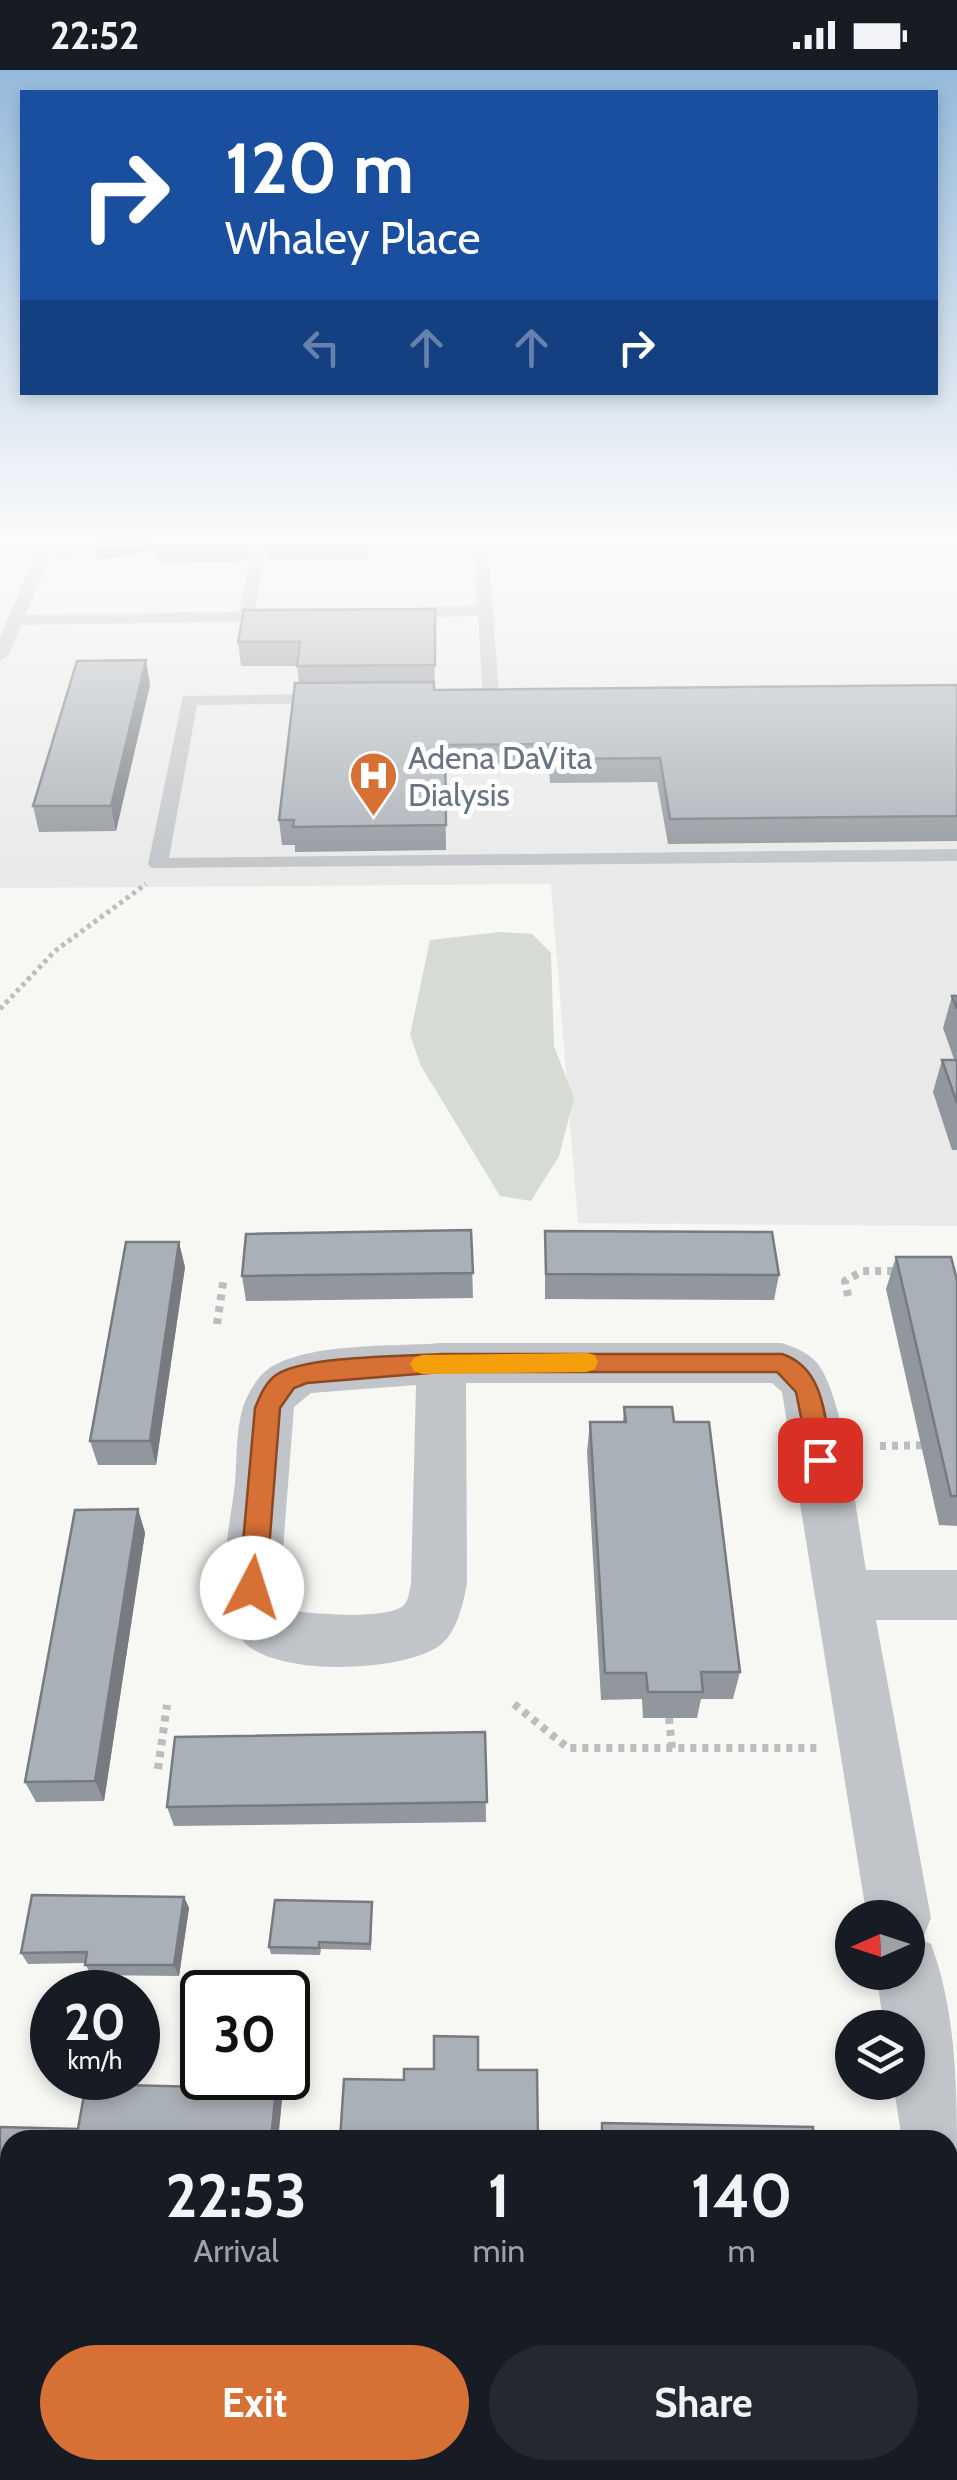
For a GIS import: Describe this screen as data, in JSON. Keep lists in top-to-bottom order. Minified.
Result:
{"places":{"hospital":["Adena DaVita Dialysis"]},"north":"left","page":{"status":"22:52","turn":["120 m","Whaley Place"],"speed":"20 km/h","limit":"30","eta":["22:53","Arrival","1","min","140","m"],"buttons":["Exit","Share"]}}
